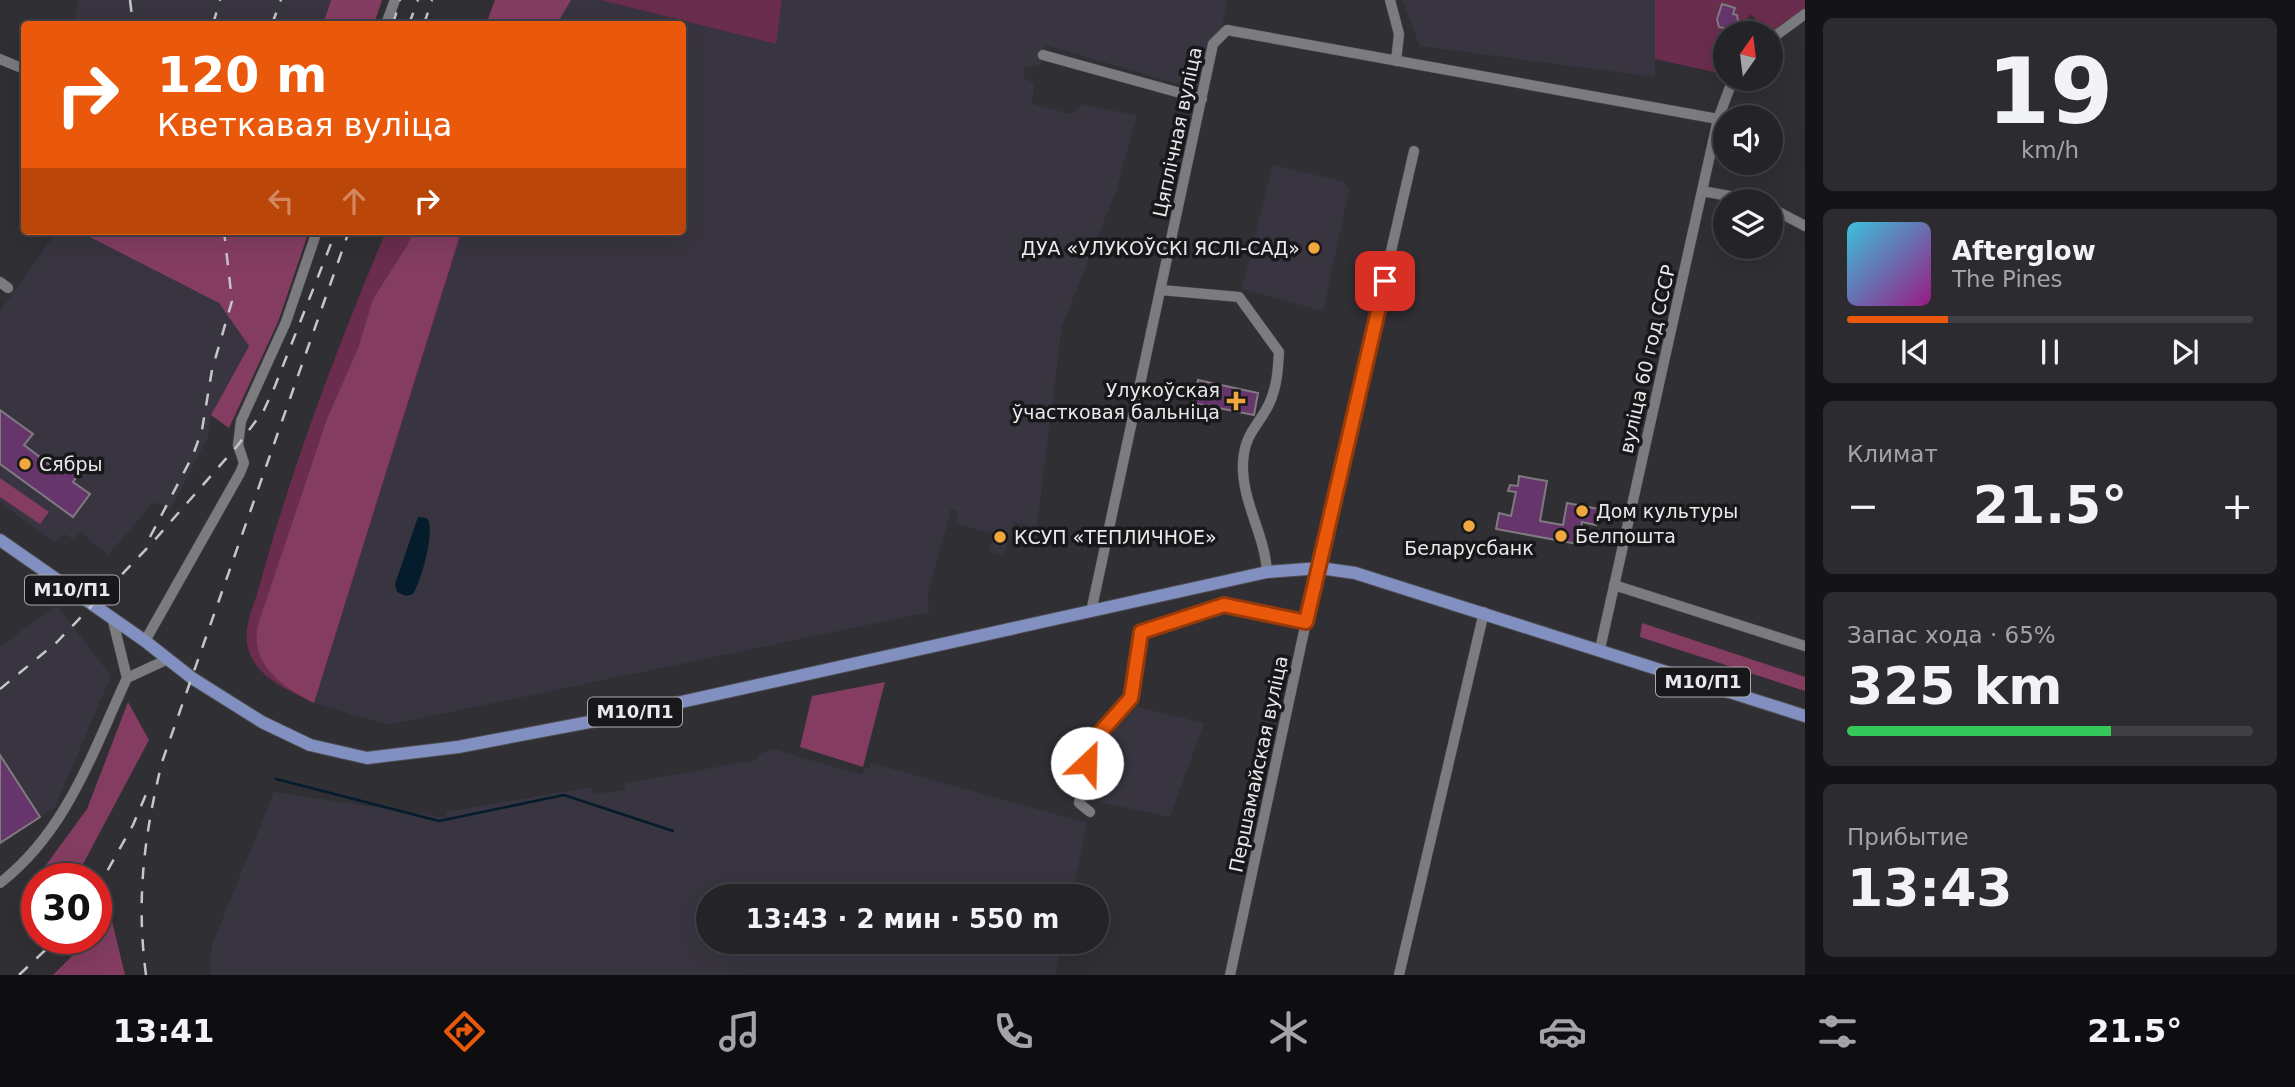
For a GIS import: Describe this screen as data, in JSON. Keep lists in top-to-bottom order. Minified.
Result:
{"streets":{"main road":["М10/П1"],"street":["Цяплічная вуліца","вуліца 60 год СССР","Першамайская вуліца"]},"crossings":[["Цяплічная вуліца","М10/П1"],["вуліца 60 год СССР","М10/П1"],["М10/П1","Першамайская вуліца"]],"places":{"other":["ДУА «УЛУКОЎСКІ ЯСЛІ-САД»","Сябры","Дом культуры","Беларусбанк","Белпошта","КСУП «ТЕПЛИЧНОЕ»"],"health":["Улукоўская ўчастковая бальніца"]},"north":"top","page":{"tile":[["19","km/h"],"Климат",["Запас хода · 65%","325 km"],["Прибытие","13:43"]],"turn":["120 m","Кветкавая вуліца"],"song":["Afterglow","The Pines"],"heat":["−","21.5°","+"],"limit":"30","trip":"13:43 · 2 мин · 550 m","tabs":["13:41","21.5°"]}}
